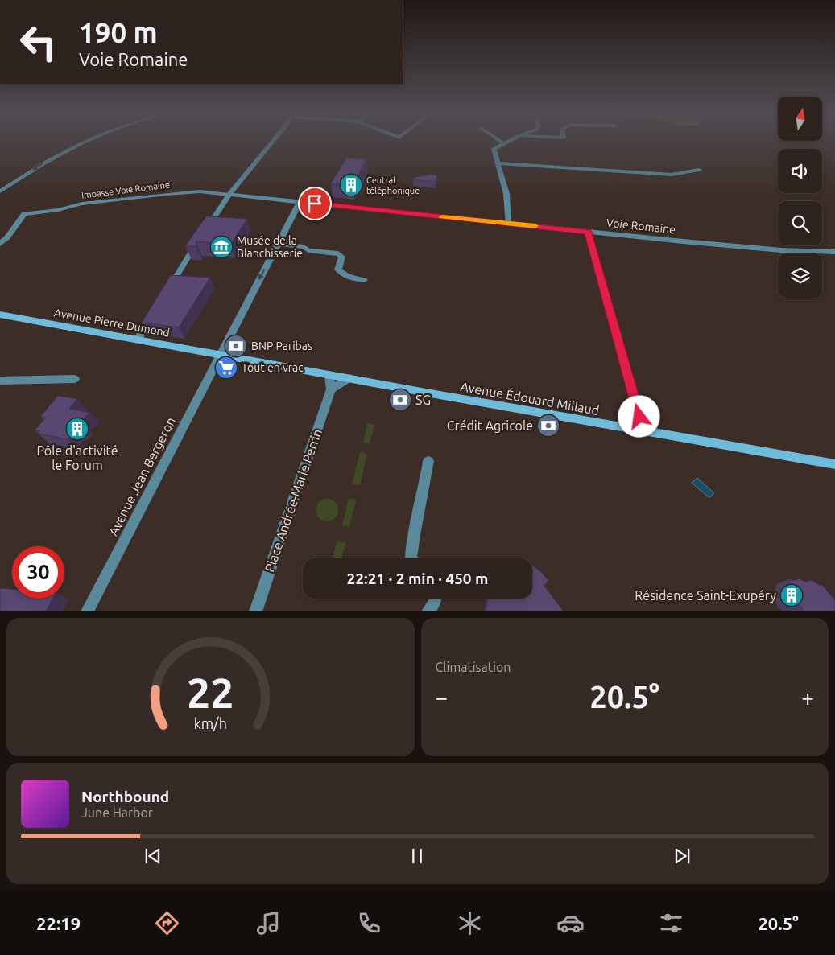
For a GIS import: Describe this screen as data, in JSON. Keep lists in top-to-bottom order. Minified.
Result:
{"streets":{"main road":["Avenue Pierre Dumond","Avenue Édouard Millaud"],"street":["Impasse Voie Romaine","Voie Romaine","Avenue Jean Bergeron","Place Andrée-Marie Perrin"]},"crossings":[["Impasse Voie Romaine","Voie Romaine"],["Voie Romaine","Avenue Jean Bergeron"],["Avenue Pierre Dumond","Avenue Édouard Millaud"],["Avenue Pierre Dumond","Avenue Jean Bergeron"],["Avenue Édouard Millaud","Avenue Jean Bergeron"],["Avenue Édouard Millaud","Place Andrée-Marie Perrin"]],"places":{"building":["Central téléphonique","Pôle d'activité le Forum","Résidence Saint-Exupéry"],"museum":["Musée de la Blanchisserie"],"bank":["BNP Paribas","SG","Crédit Agricole"],"supermarket":["Tout en vrac"]},"north":"top","page":{"turn":["190 m","Voie Romaine"],"limit":"30","trip":"22:21 · 2 min · 450 m","tile":"Climatisation","heat":["−","20.5°","+"],"song":["Northbound","June Harbor"],"tabs":["22:19","20.5°"],"gauge":["22","km/h"]}}
